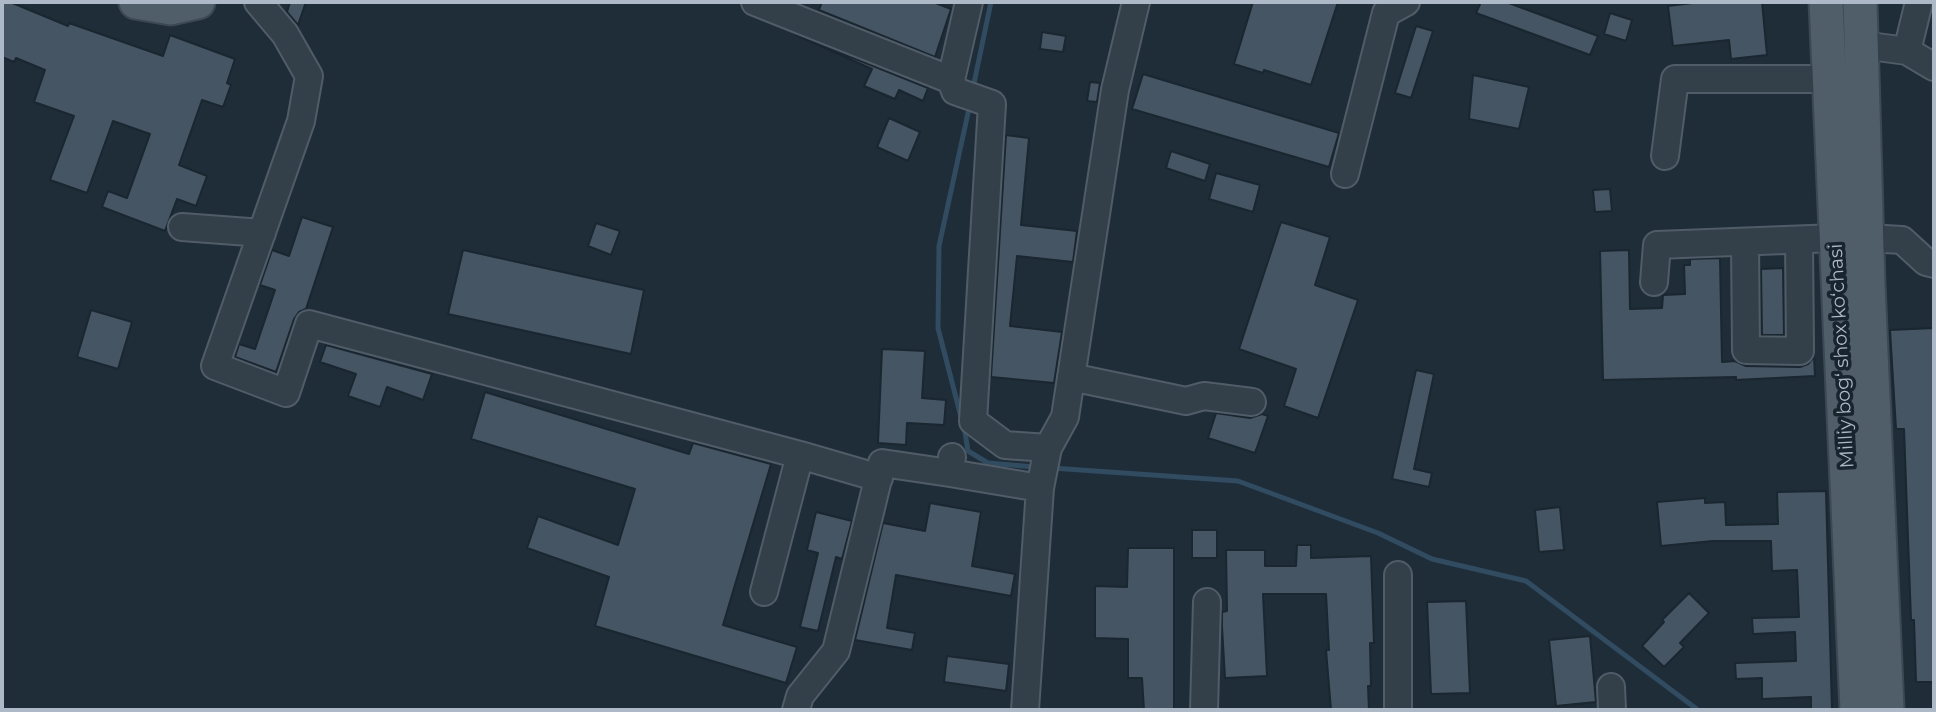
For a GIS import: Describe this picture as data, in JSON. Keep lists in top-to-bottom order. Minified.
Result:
{"streets":{"main road":["Milliy bog‘ shox ko‘chasi"]}}
